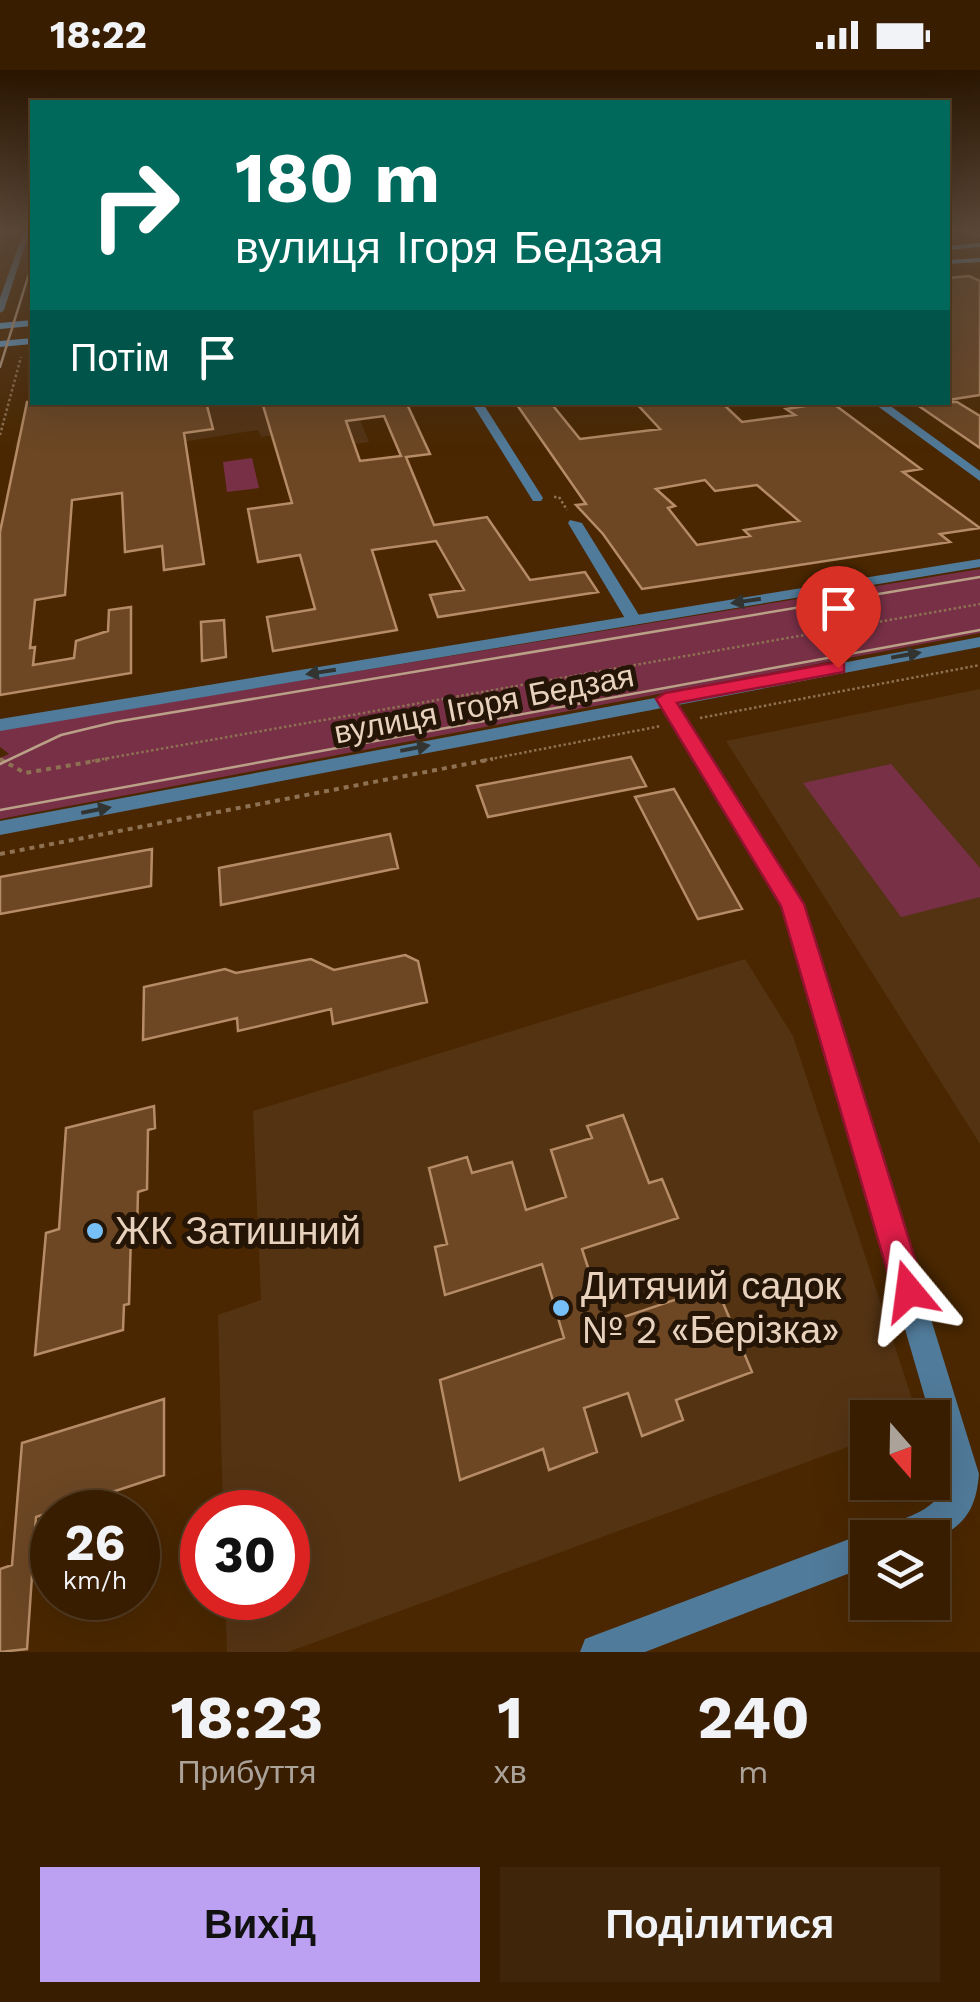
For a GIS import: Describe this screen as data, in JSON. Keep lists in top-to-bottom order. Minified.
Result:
{"streets":{"street":["вулиця Ігоря Бедзая"]},"places":["ЖК Затишний","Дитячий садок № 2 «Берізка»"],"north":"bottom","page":{"status":"18:22","turn":["180 m","вулиця Ігоря Бедзая"],"then":"Потім","speed":"26 km/h","limit":"30","eta":["18:23","Прибуття","1","хв","240","m"],"buttons":["Вихід","Поділитися"]}}
